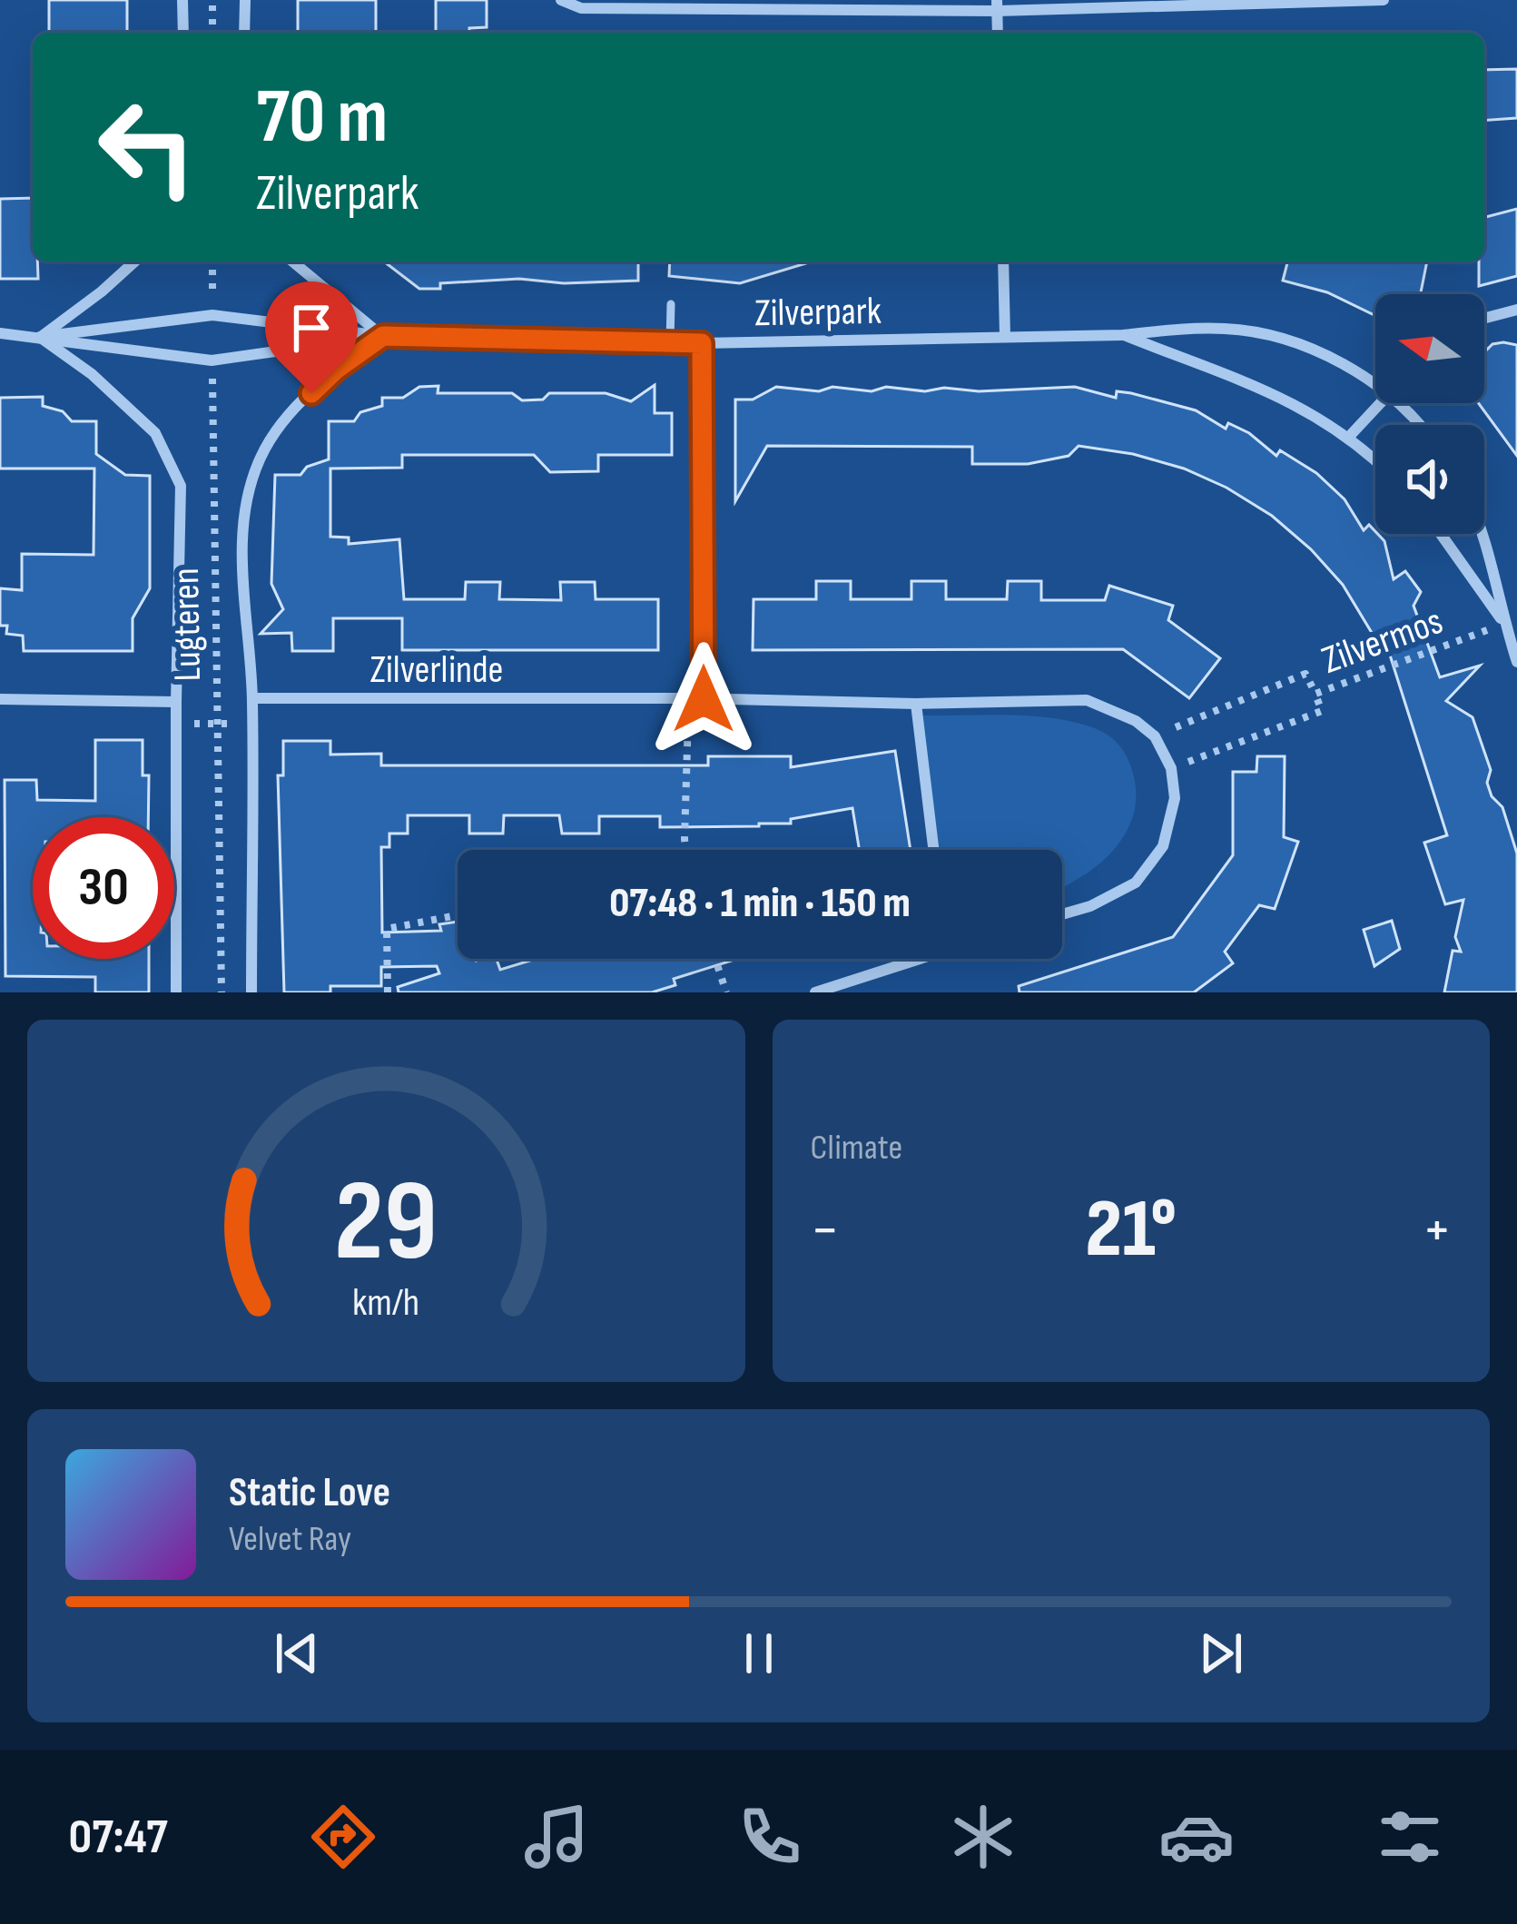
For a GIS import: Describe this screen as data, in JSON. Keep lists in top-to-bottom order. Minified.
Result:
{"streets":{"street":["Zilverpark","Zilverlinde"],"path":["Lugteren","Zilvermos"]},"crossings":[["Zilverpark","Lugteren"],["Zilvermos","Zilverlinde"]],"north":"left","page":{"turn":["70 m","Zilverpark"],"limit":"30","trip":"07:48 · 1 min · 150 m","tile":"Climate","heat":["−","21°","+"],"song":["Static Love","Velvet Ray"],"tabs":"07:47","gauge":["29","km/h"]}}
